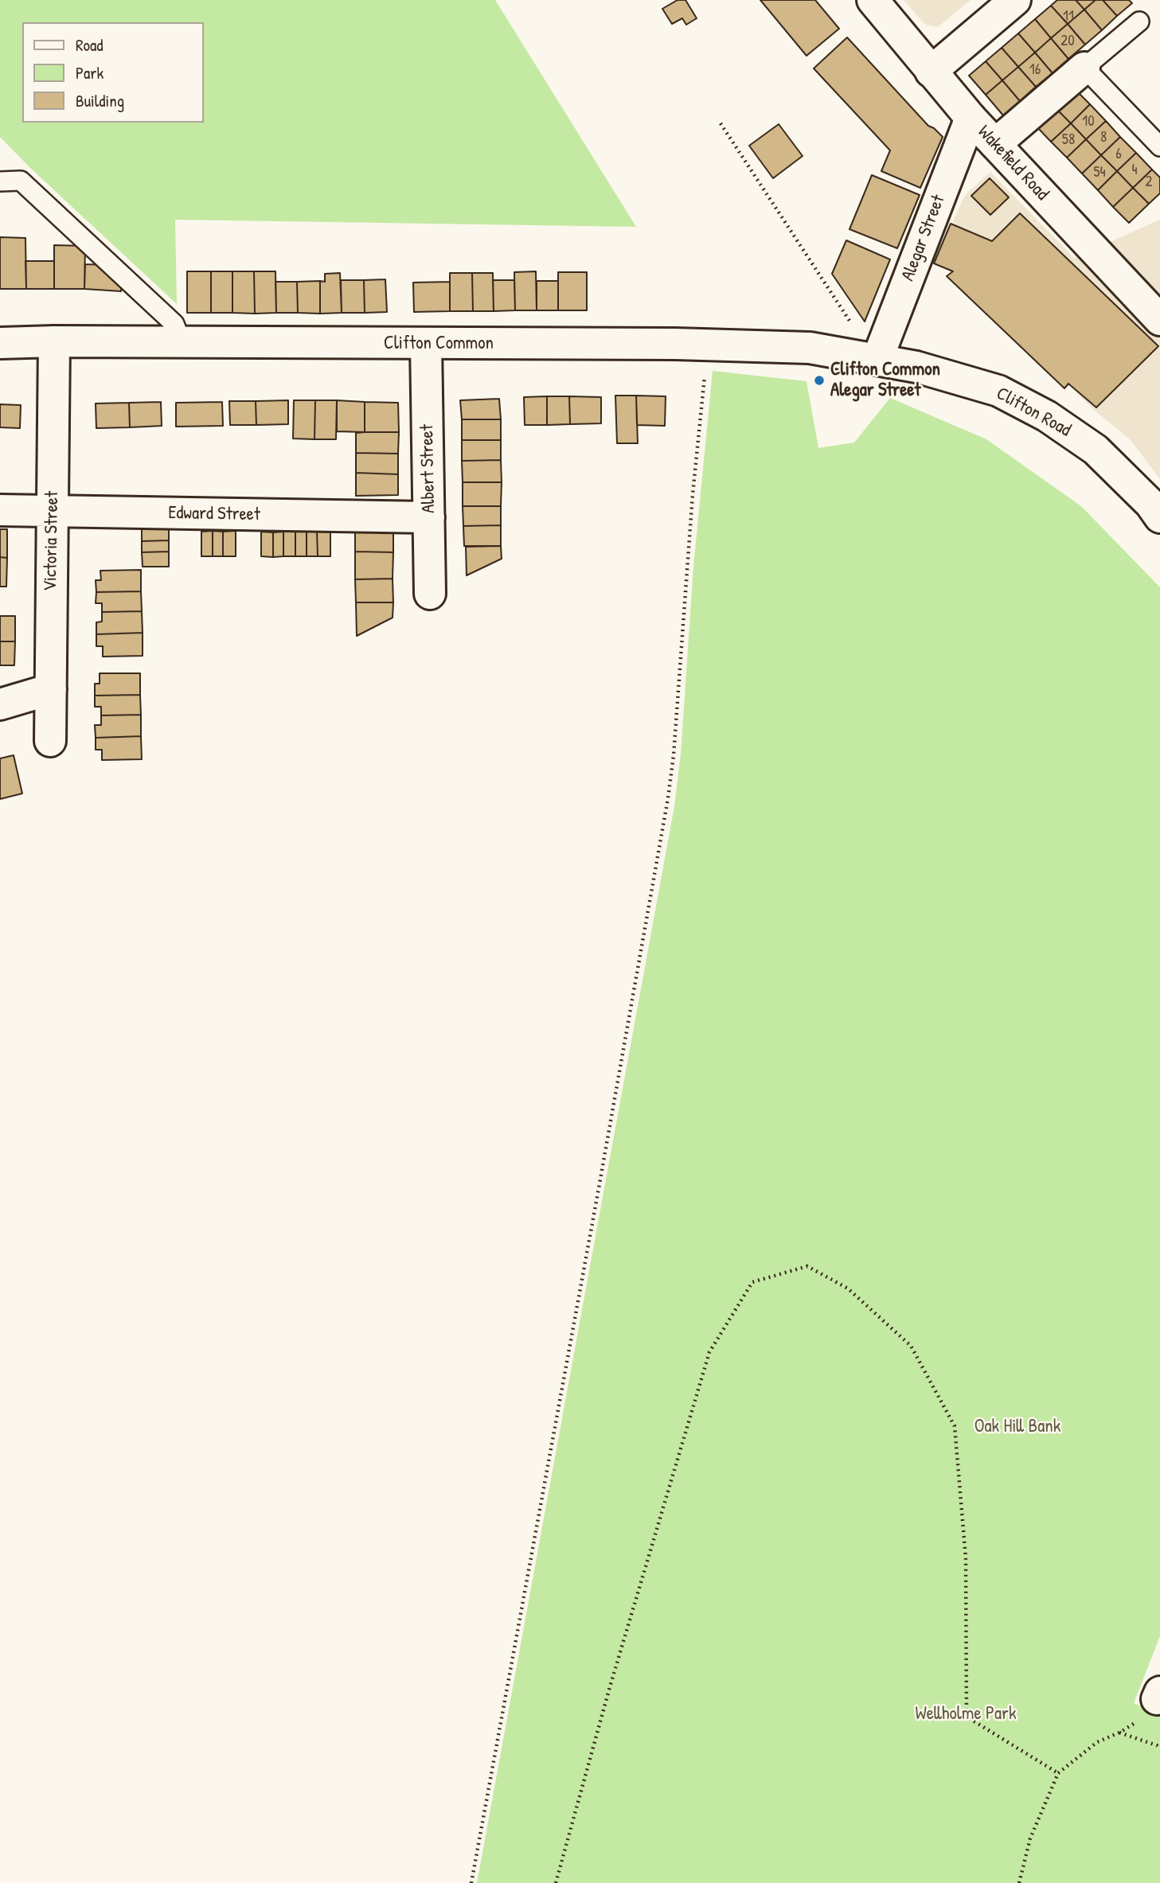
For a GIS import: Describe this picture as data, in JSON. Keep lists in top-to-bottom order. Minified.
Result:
{"streets":{"main road":["Wakefield Road","Alegar Street","Clifton Common","Clifton Road","Albert Street","Edward Street","Victoria Street"]},"crossings":[["Wakefield Road","Alegar Street"],["Alegar Street","Clifton Common"],["Alegar Street","Clifton Road"],["Clifton Common","Clifton Road"],["Clifton Common","Albert Street"],["Clifton Common","Victoria Street"],["Albert Street","Edward Street"],["Edward Street","Victoria Street"]],"parks":["Oak Hill Bank","Wellholme Park"],"places":["Clifton Common Alegar Street"],"house_numbers":["11","20","16","10","8","58","6","4","54","2"],"legend":["Road","Park","Building"]}
